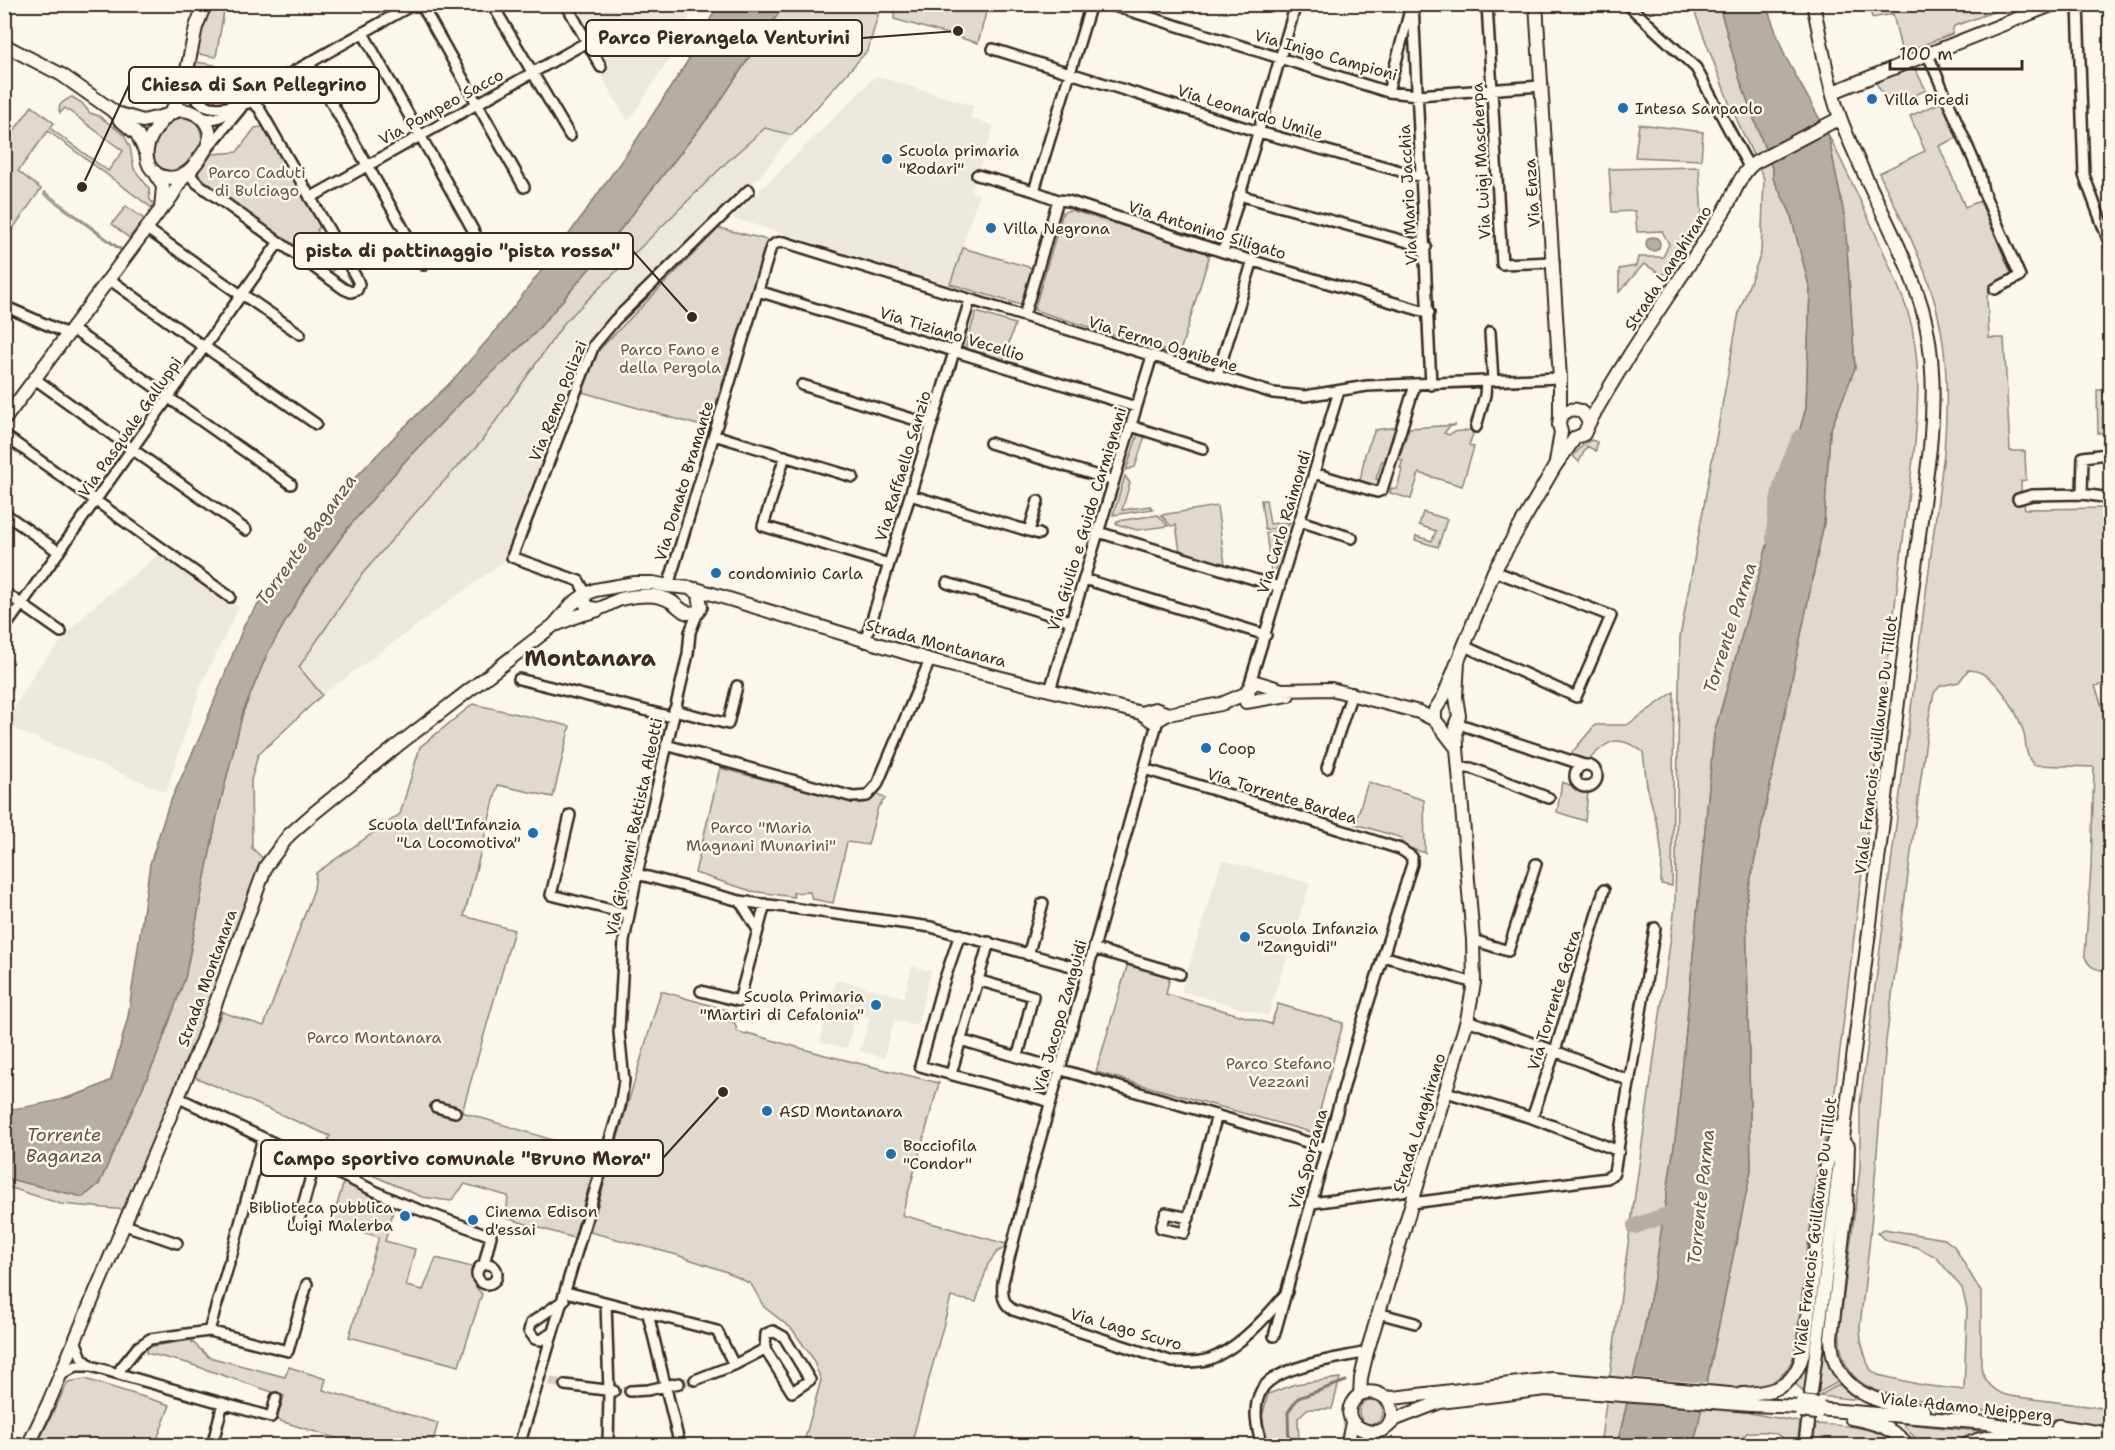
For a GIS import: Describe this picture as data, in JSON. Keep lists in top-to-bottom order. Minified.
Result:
{"streets":{"street":["Via Inigo Campioni","Via Pompeo Sacco","Via Leonardo Umile","Via Luigi Mascherpa","Via Enza","Via Mario Jacchia","Via Antonino Siligato","Strada Langhirano","Via Tiziano Vecellio","Via Fermo Ognibene","Via Remo Polizzi","Via Pasquale Galluppi","Via Raffaello Sanzio","Via Donato Bramante","Via Giulio e Guido Carmignani","Via Carlo Raimondi","Strada Montanara","Viale Francois Guillaume Du Tillot","Via Torrente Bardea","Via Giovanni Battista Aleotti","Via Torrente Gotra","Via Jacopo Zanguidi","Via Sporzana","Via Lago Scuro","Viale Adamo Neipperg"]},"crossings":[["Via Inigo Campioni","Via Luigi Mascherpa"],["Via Inigo Campioni","Via Enza"],["Via Inigo Campioni","Via Mario Jacchia"],["Via Leonardo Umile","Via Mario Jacchia"],["Via Luigi Mascherpa","Via Enza"],["Via Enza","Strada Langhirano"],["Via Enza","Via Fermo Ognibene"],["Via Mario Jacchia","Via Antonino Siligato"],["Via Mario Jacchia","Via Fermo Ognibene"],["Strada Langhirano","Strada Montanara"],["Via Tiziano Vecellio","Via Raffaello Sanzio"],["Via Tiziano Vecellio","Via Donato Bramante"],["Via Tiziano Vecellio","Via Giulio e Guido Carmignani"],["Via Fermo Ognibene","Via Raffaello Sanzio"],["Via Fermo Ognibene","Via Donato Bramante"],["Via Fermo Ognibene","Via Giulio e Guido Carmignani"],["Via Fermo Ognibene","Via Carlo Raimondi"],["Via Remo Polizzi","Strada Montanara"],["Via Raffaello Sanzio","Strada Montanara"],["Via Donato Bramante","Strada Montanara"],["Via Giulio e Guido Carmignani","Strada Montanara"],["Via Carlo Raimondi","Strada Montanara"],["Strada Montanara","Via Giovanni Battista Aleotti"],["Strada Montanara","Via Jacopo Zanguidi"],["Via Torrente Bardea","Via Jacopo Zanguidi"],["Via Torrente Bardea","Via Sporzana"],["Via Jacopo Zanguidi","Via Lago Scuro"],["Via Sporzana","Via Lago Scuro"]],"districts":["Montanara"],"water":["Torrente Baganza","Torrente Parma"],"parks":["Parco Caduti di Bulciago","Parco Fano e della Pergola","Parco \"Maria Magnani Munarini\"","Parco Montanara","Parco Stefano Vezzani"],"places":["Parco Pierangela Venturini","Villa Picedi","Intesa Sanpaolo","Scuola primaria \"Rodari\"","Chiesa di San Pellegrino","Villa Negrona","pista di pattinaggio \"pista rossa\"","condominio Carla","Coop","Scuola dell'Infanzia \"La Locomotiva\"","Scuola Infanzia \"Zanguidi\"","Scuola Primaria \"Martiri di Cefalonia\"","Campo sportivo comunale \"Bruno Mora\"","ASD Montanara","Bocciofila \"Condor\"","Biblioteca pubblica Luigi Malerba","Cinema Edison d'essai"],"scale_bar":"100 m"}
